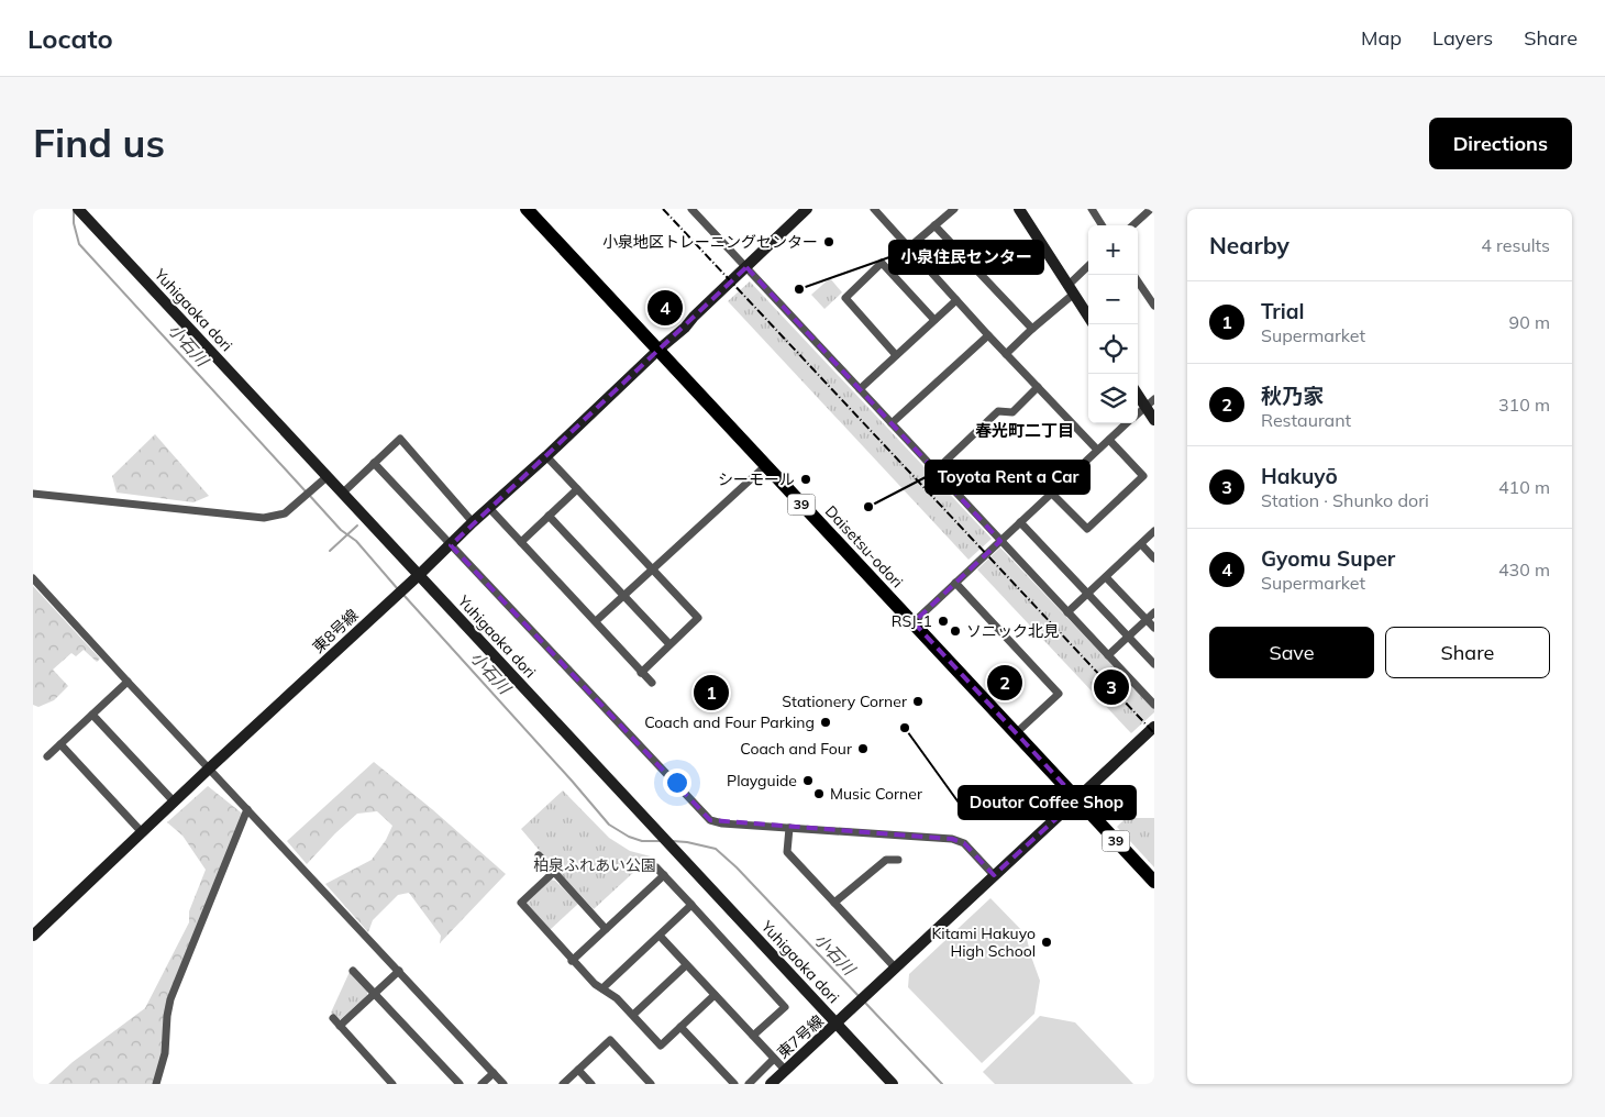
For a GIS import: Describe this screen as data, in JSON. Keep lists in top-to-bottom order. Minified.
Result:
{"streets":{"highway":["39","Daisetsu-odori"],"street":["Yuhigaoka dori","東8号線","東7号線"]},"crossings":[["Yuhigaoka dori","東8号線"],["Yuhigaoka dori","東7号線"],["Daisetsu-odori","東8号線"],["Daisetsu-odori","東7号線"]],"districts":["春光町二丁目"],"water":["小石川"],"parks":["柏泉ふれあい公園"],"places":["小泉地区トレーニングセンター","小泉住民センター","シーモール","Toyota Rent a Car","RSJ-1","ソニック北見","Stationery Corner","Coach and Four Parking","Doutor Coffee Shop","Coach and Four","Playguide","Music Corner","Kitami Hakuyo High School"],"page":{"header":"Locato","nav":["Map","Layers","Share"],"buttons":["Directions",["Save","Share"]],"title":"Find us","heading":["Nearby","4 results"],"map_buttons":["+","−"],"list":[{"mark":"1","name":"Trial","note":"Supermarket","value":"90 m"},{"mark":"2","name":"秋乃家","note":"Restaurant","value":"310 m"},{"mark":"3","name":"Hakuyō","note":"Station · Shunko dori","value":"410 m"},{"mark":"4","name":"Gyomu Super","note":"Supermarket","value":"430 m"}],"pins":["4","2","3","1"]}}
